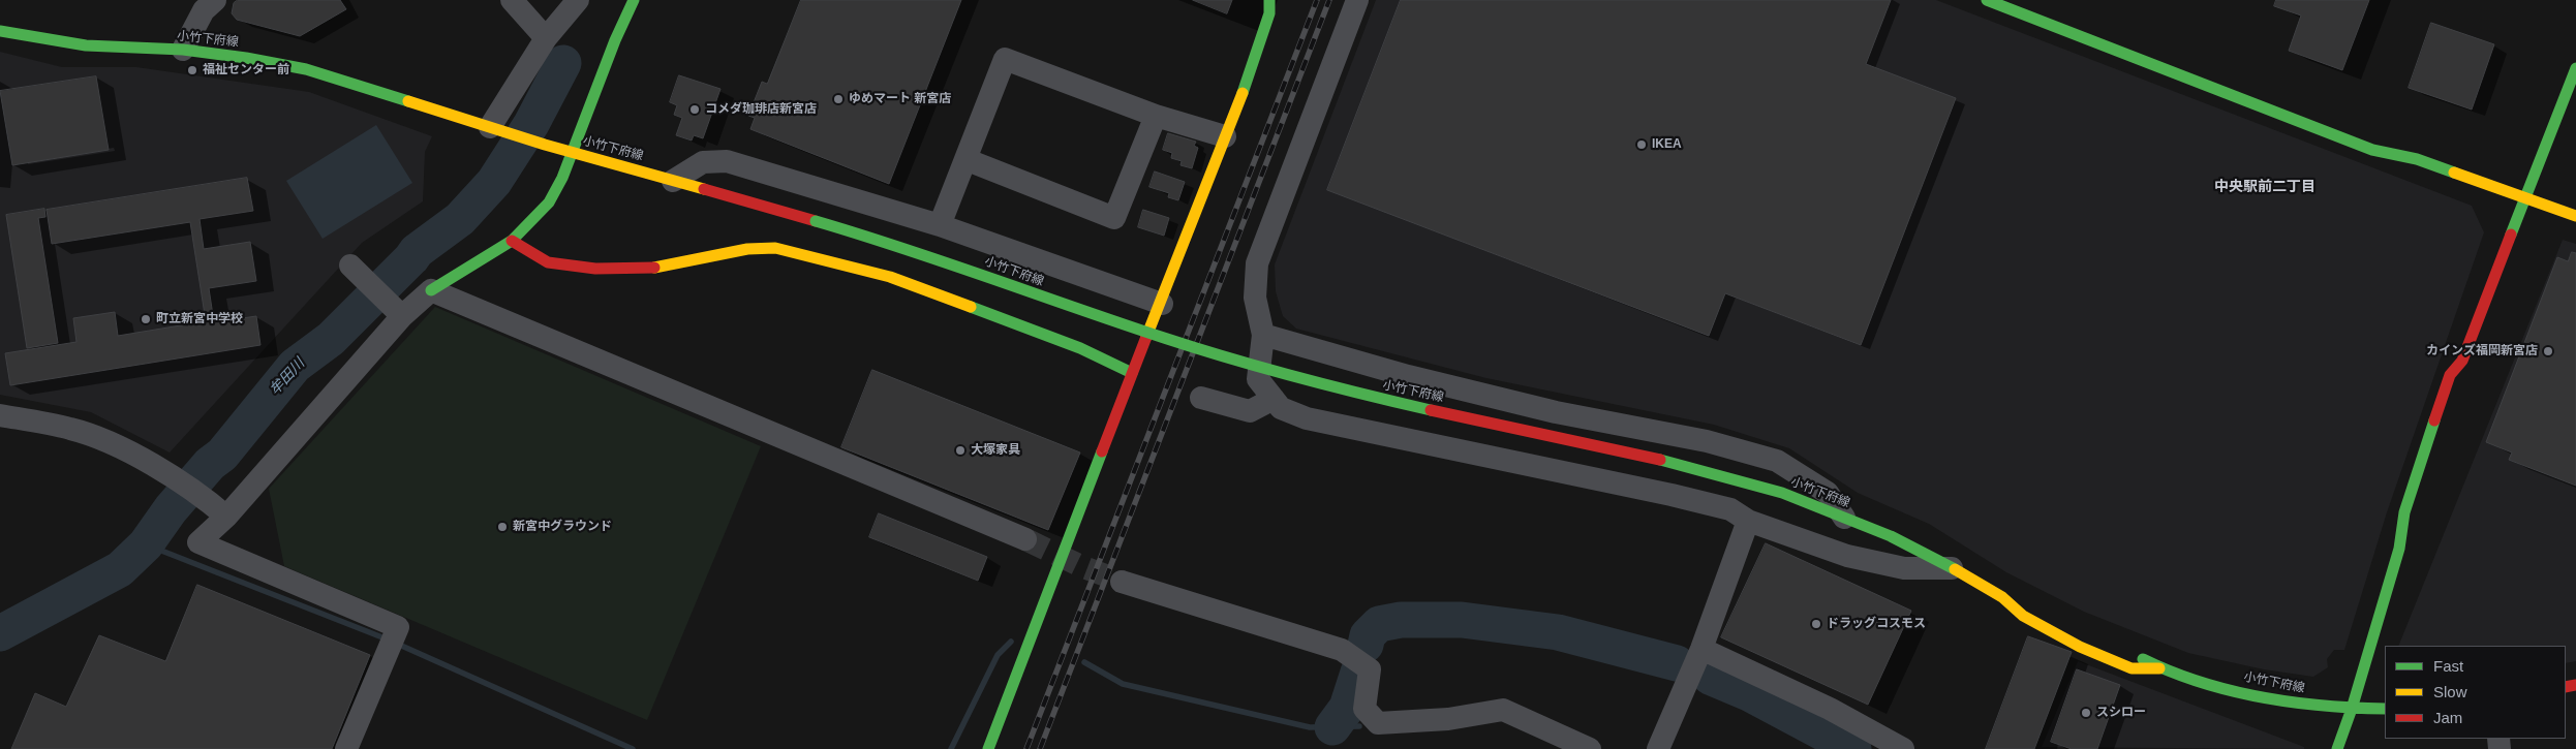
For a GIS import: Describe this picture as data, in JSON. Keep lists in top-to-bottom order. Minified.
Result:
{"streets":{"street":["小竹下府線"]},"districts":["中央駅前二丁目"],"water":["牟田川"],"places":["福祉センター前","ゆめマート 新宮店","コメダ珈琲店新宮店","IKEA","町立新宮中学校","カインズ福岡新宮店","大塚家具","新宮中グラウンド","ドラッグコスモス","スシロー"],"legend":["Fast","Slow","Jam"]}
